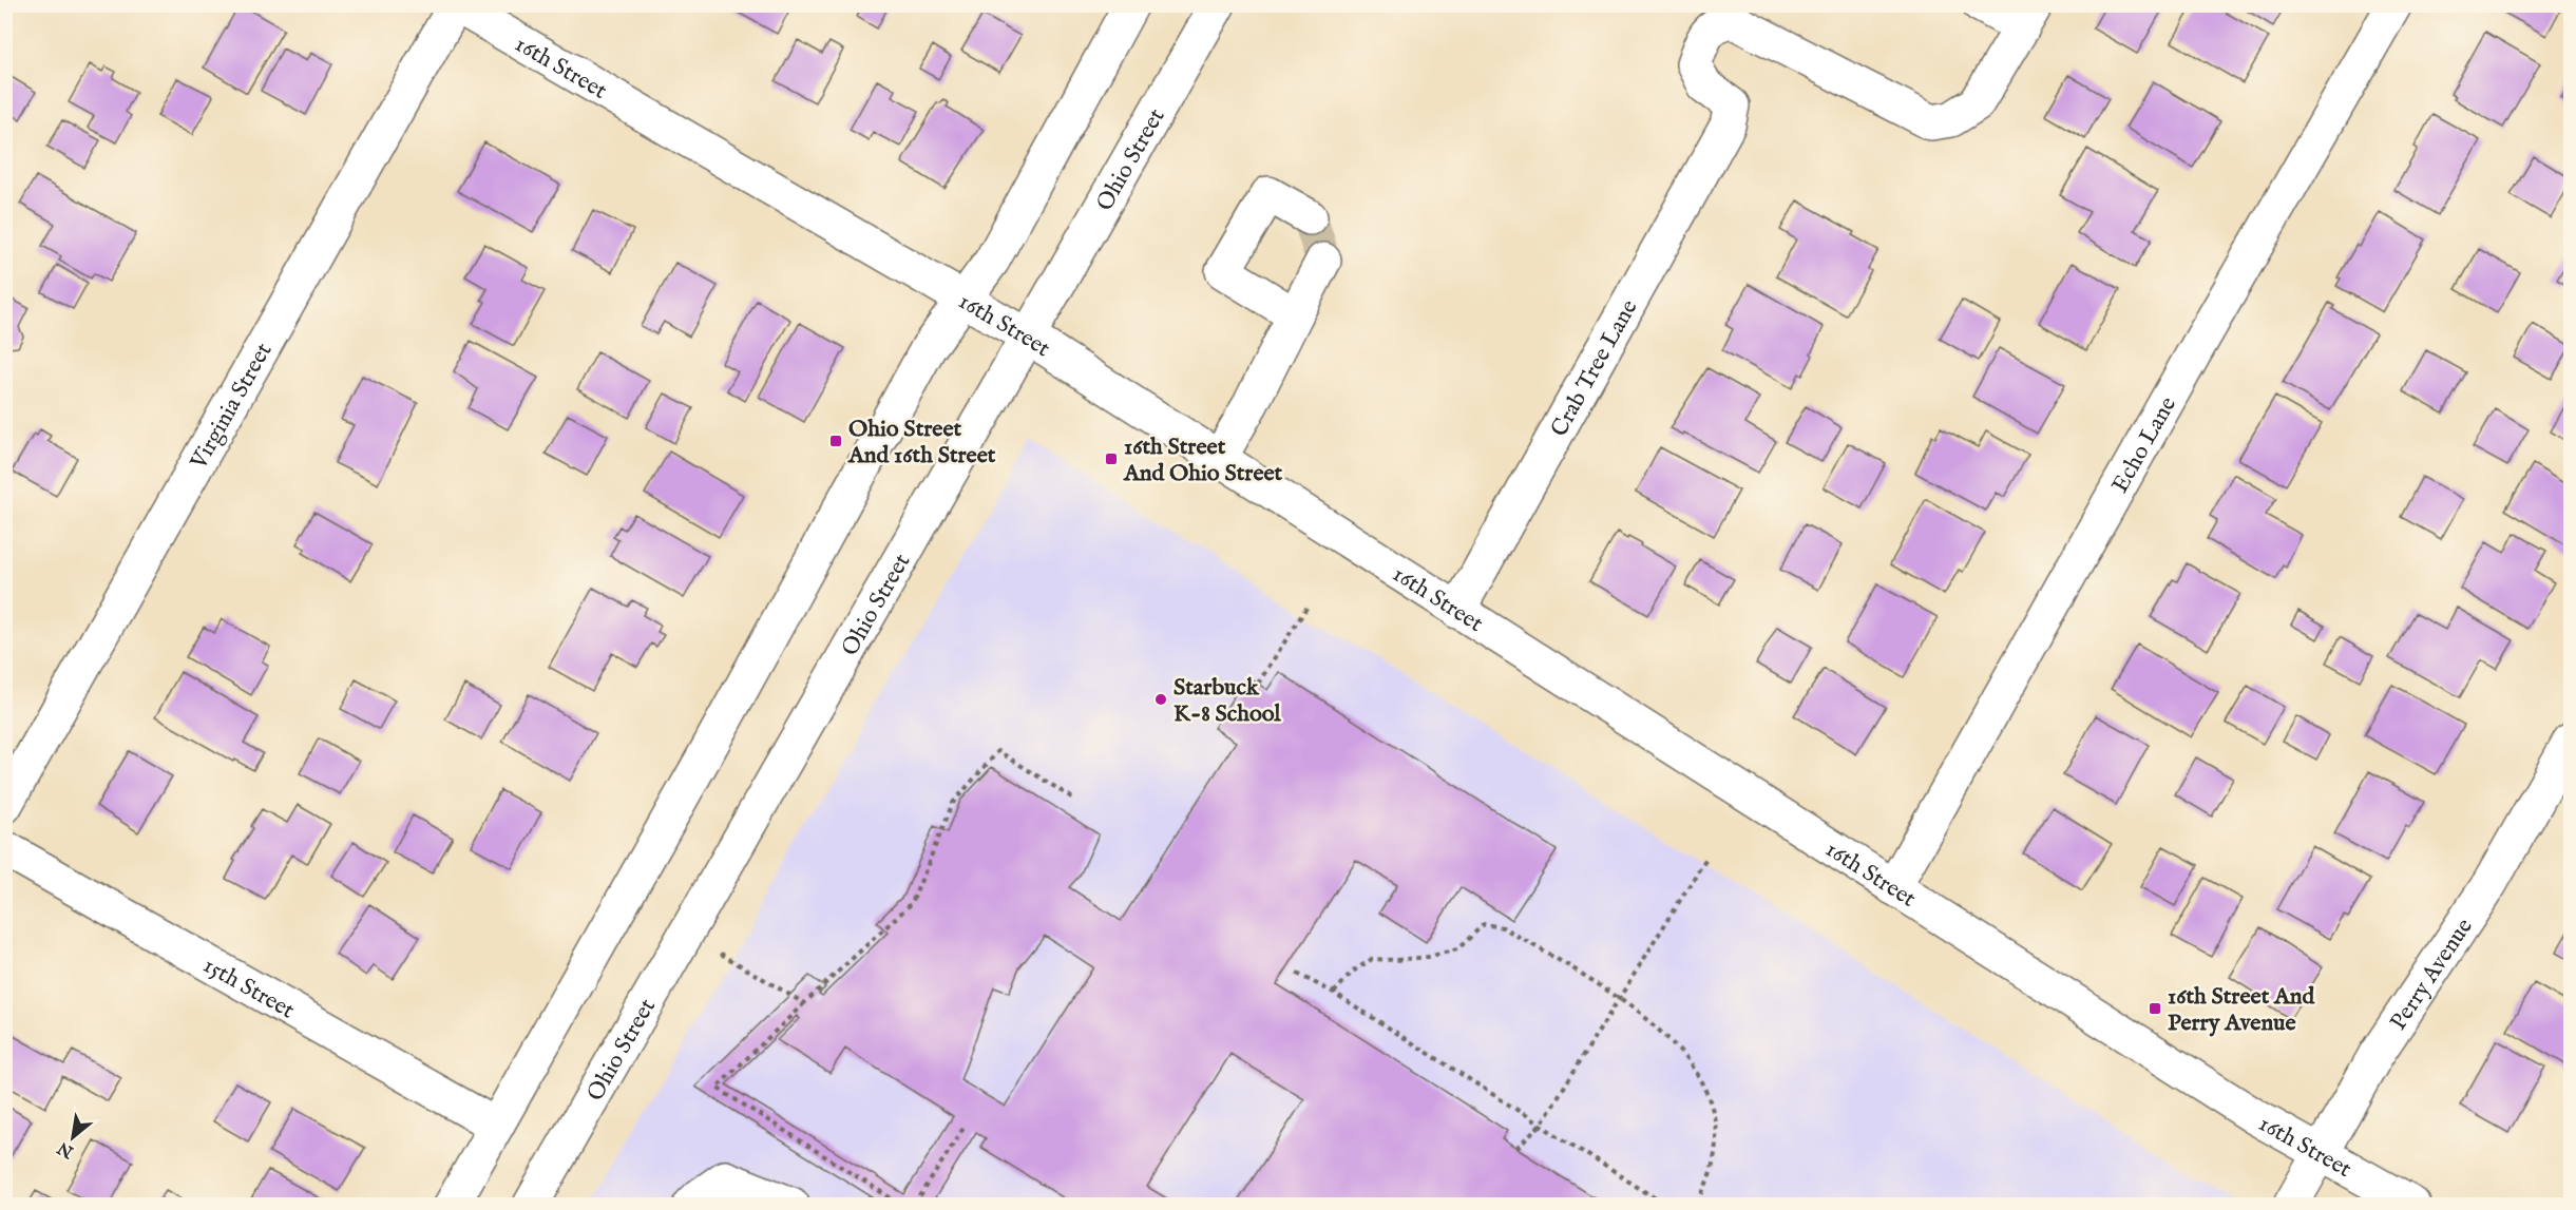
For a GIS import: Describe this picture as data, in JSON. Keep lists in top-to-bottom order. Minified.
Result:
{"streets":{"street":["16th Street","Ohio Street","Crab Tree Lane","Virginia Street","Echo Lane","Perry Avenue","15th Street"]},"crossings":[["16th Street","Ohio Street"],["16th Street","Crab Tree Lane"],["16th Street","Virginia Street"],["16th Street","Echo Lane"],["16th Street","Perry Avenue"]],"places":{"transit":["Ohio Street And 16th Street","16th Street And Ohio Street","16th Street And Perry Avenue"],"other":["Starbuck K-8 School"]},"north":"bottom left"}
